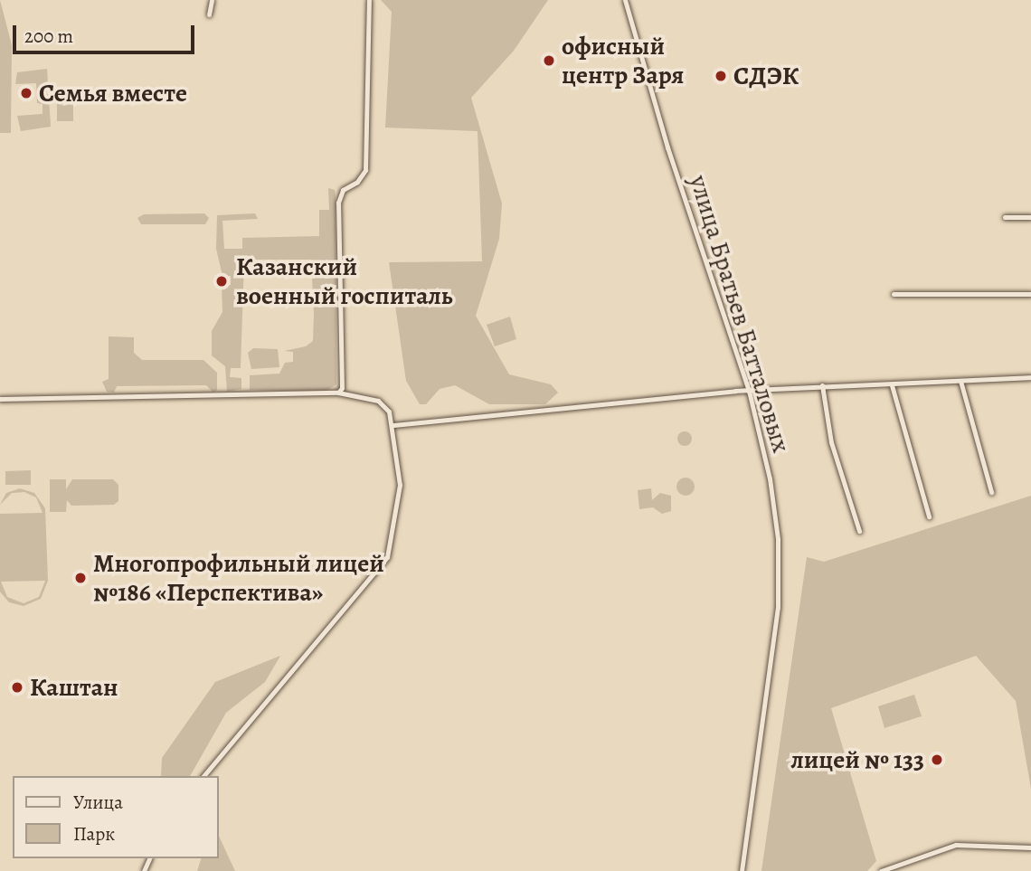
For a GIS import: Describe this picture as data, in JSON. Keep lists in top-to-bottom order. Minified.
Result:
{"streets":{"street":["улица Братьев Батталовых"]},"places":["офисный центр Заря","СДЭК","Семья вместе","Казанский военный госпиталь","Многопрофильный лицей №186 «Перспектива»","Каштан","лицей № 133"],"legend":["Улица","Парк"],"scale_bar":"200 m"}
